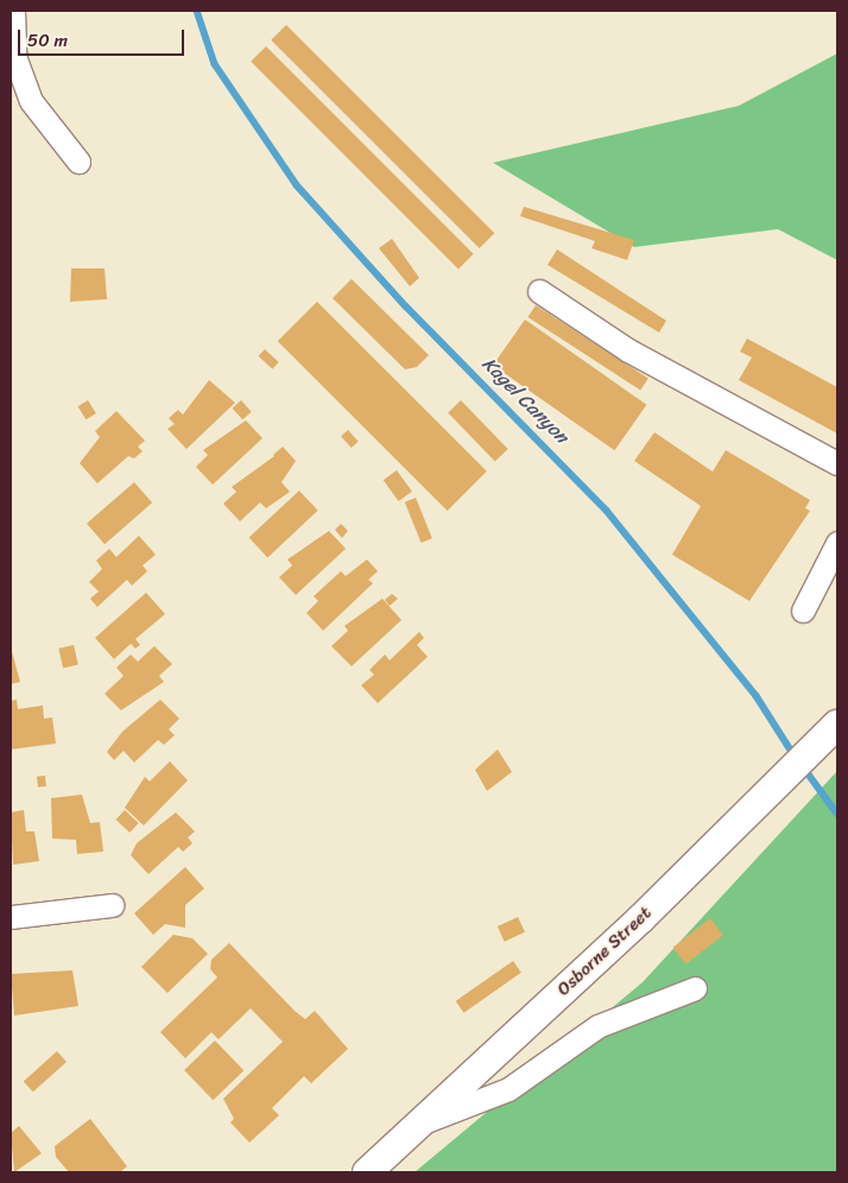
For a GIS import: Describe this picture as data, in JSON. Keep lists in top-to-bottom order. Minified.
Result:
{"streets":{"main road":["Osborne Street"]},"water":["Kagel Canyon"],"scale_bar":"50 m"}
